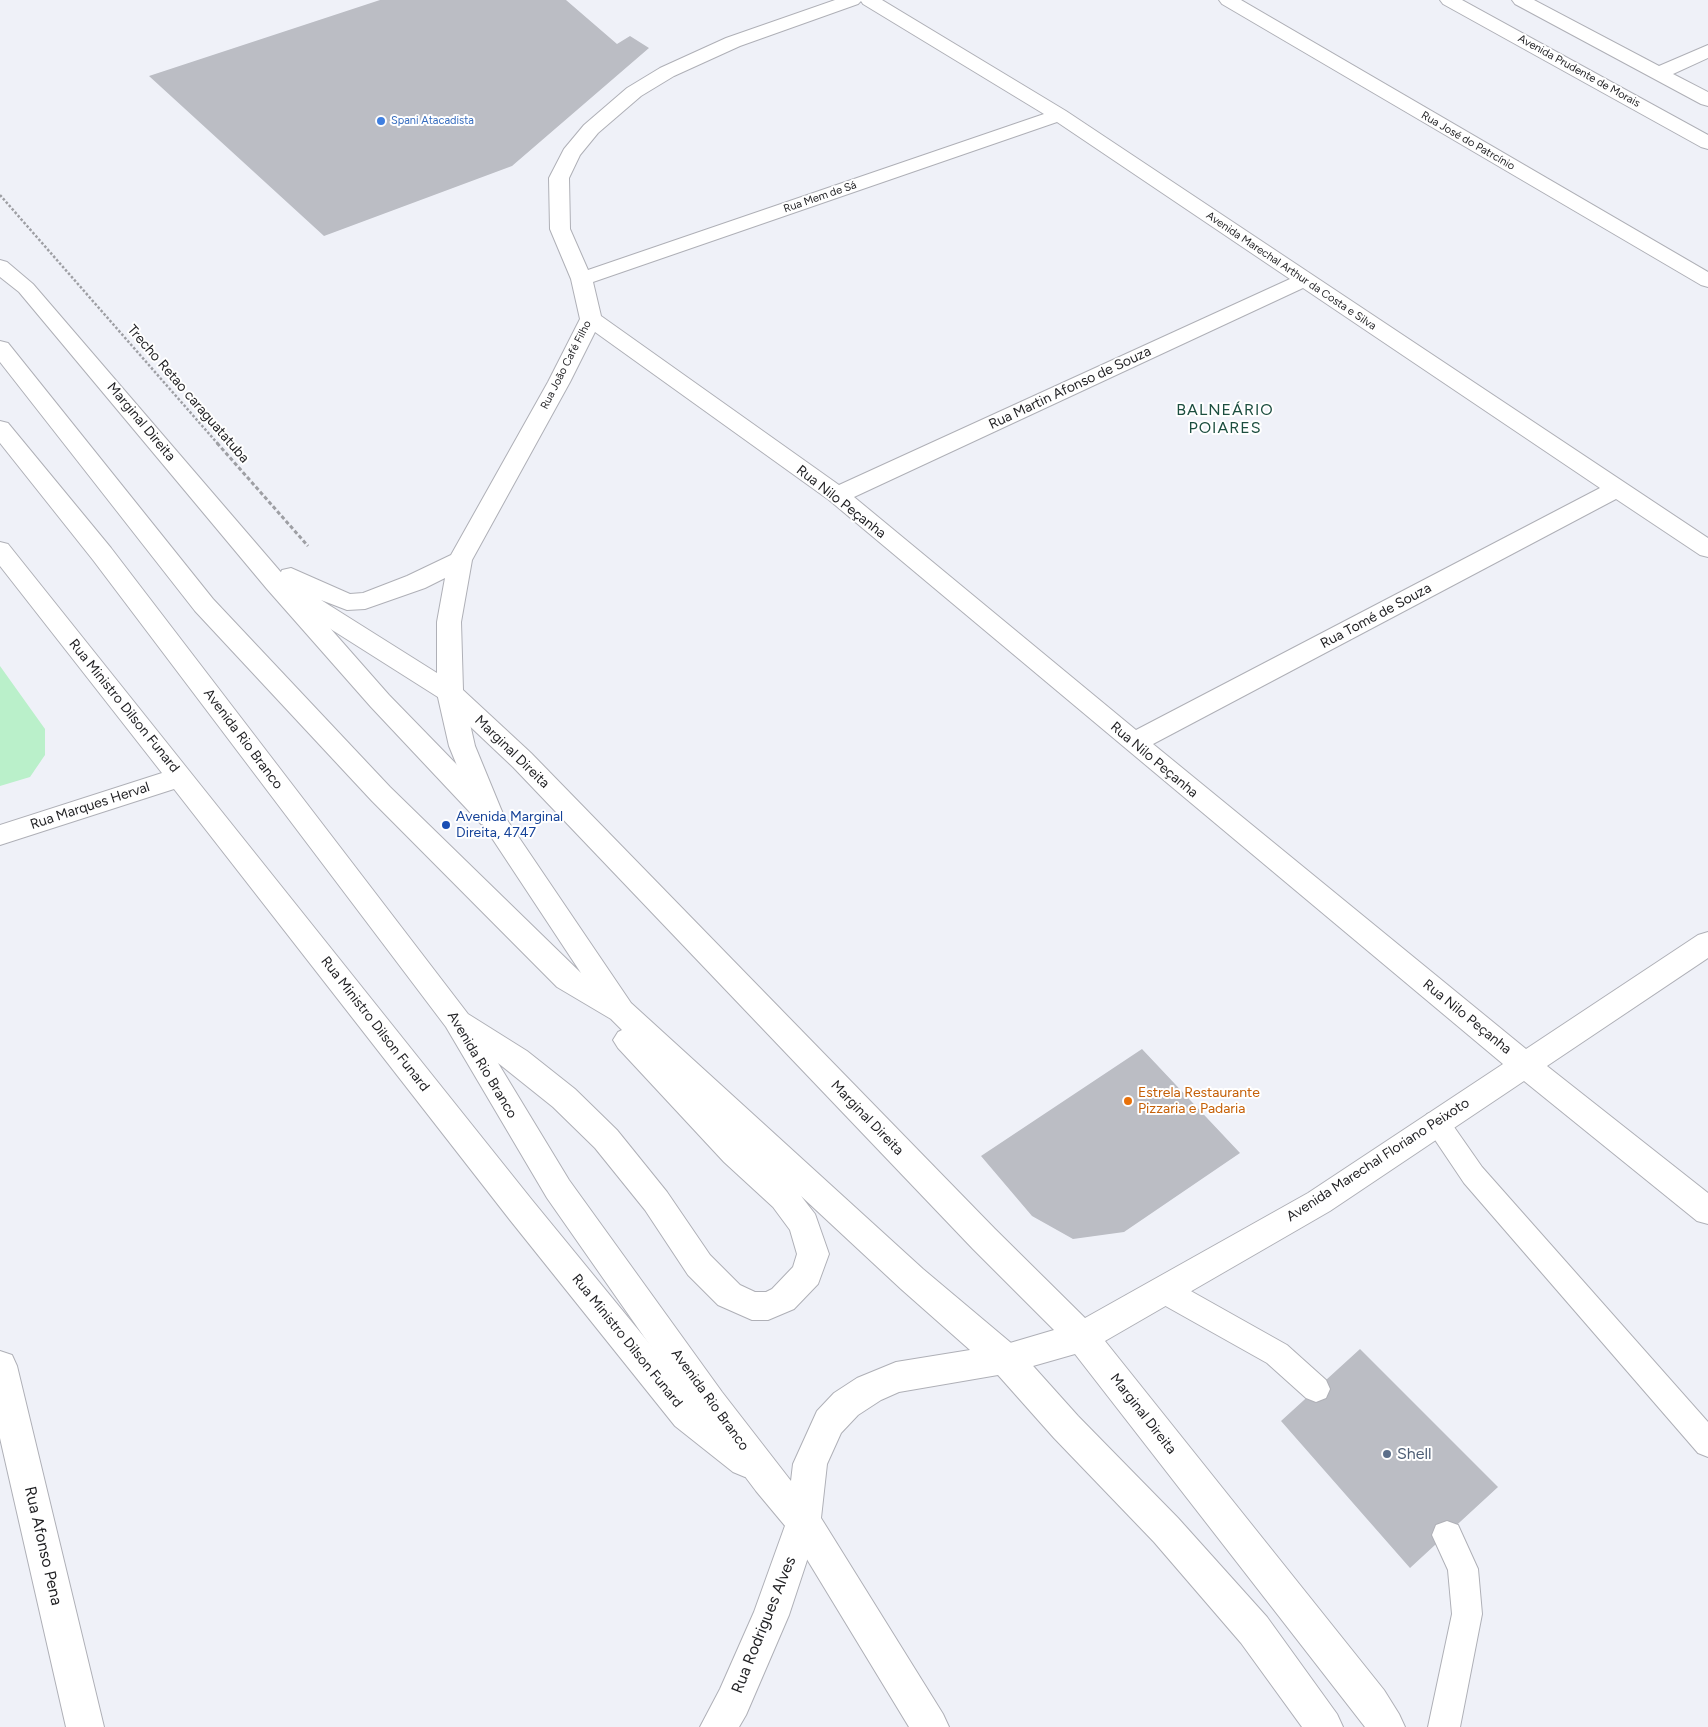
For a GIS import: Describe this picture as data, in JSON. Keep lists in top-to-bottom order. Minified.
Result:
{"streets":{"street":["Avenida Prudente de Morais","Rua José do Patrcínio","Rua Mem de Sá","Avenida Marechal Arthur da Costa e Silva","Rua João Café Filho","Rua Martin Afonso de Souza","Marginal Direita","Rua Nilo Peçanha","Rua Tomé de Souza","Rua Ministro Dilson Funard","Avenida Rio Branco","Rua Marques Herval","Avenida Marechal Floriano Peixoto","Rua Afonso Pena","Rua Rodrigues Alves"],"path":["Trecho Retao caraguatatuba"]},"crossings":[["Rua Mem de Sá","Avenida Marechal Arthur da Costa e Silva"],["Rua Mem de Sá","Rua João Café Filho"],["Avenida Marechal Arthur da Costa e Silva","Rua Martin Afonso de Souza"],["Avenida Marechal Arthur da Costa e Silva","Rua Tomé de Souza"],["Rua João Café Filho","Marginal Direita"],["Rua João Café Filho","Rua Nilo Peçanha"],["Rua Martin Afonso de Souza","Rua Nilo Peçanha"],["Marginal Direita","Avenida Marechal Floriano Peixoto"],["Rua Nilo Peçanha","Rua Tomé de Souza"],["Rua Nilo Peçanha","Avenida Marechal Floriano Peixoto"],["Rua Ministro Dilson Funard","Avenida Rio Branco"],["Rua Ministro Dilson Funard","Rua Marques Herval"],["Avenida Rio Branco","Rua Rodrigues Alves"],["Avenida Marechal Floriano Peixoto","Rua Rodrigues Alves"]],"districts":["BALNEÁRIO POIARES"],"places":["Spani Atacadista","Avenida Marginal Direita, 4747","Estrela Restaurante Pizzaria e Padaria","Shell"]}
